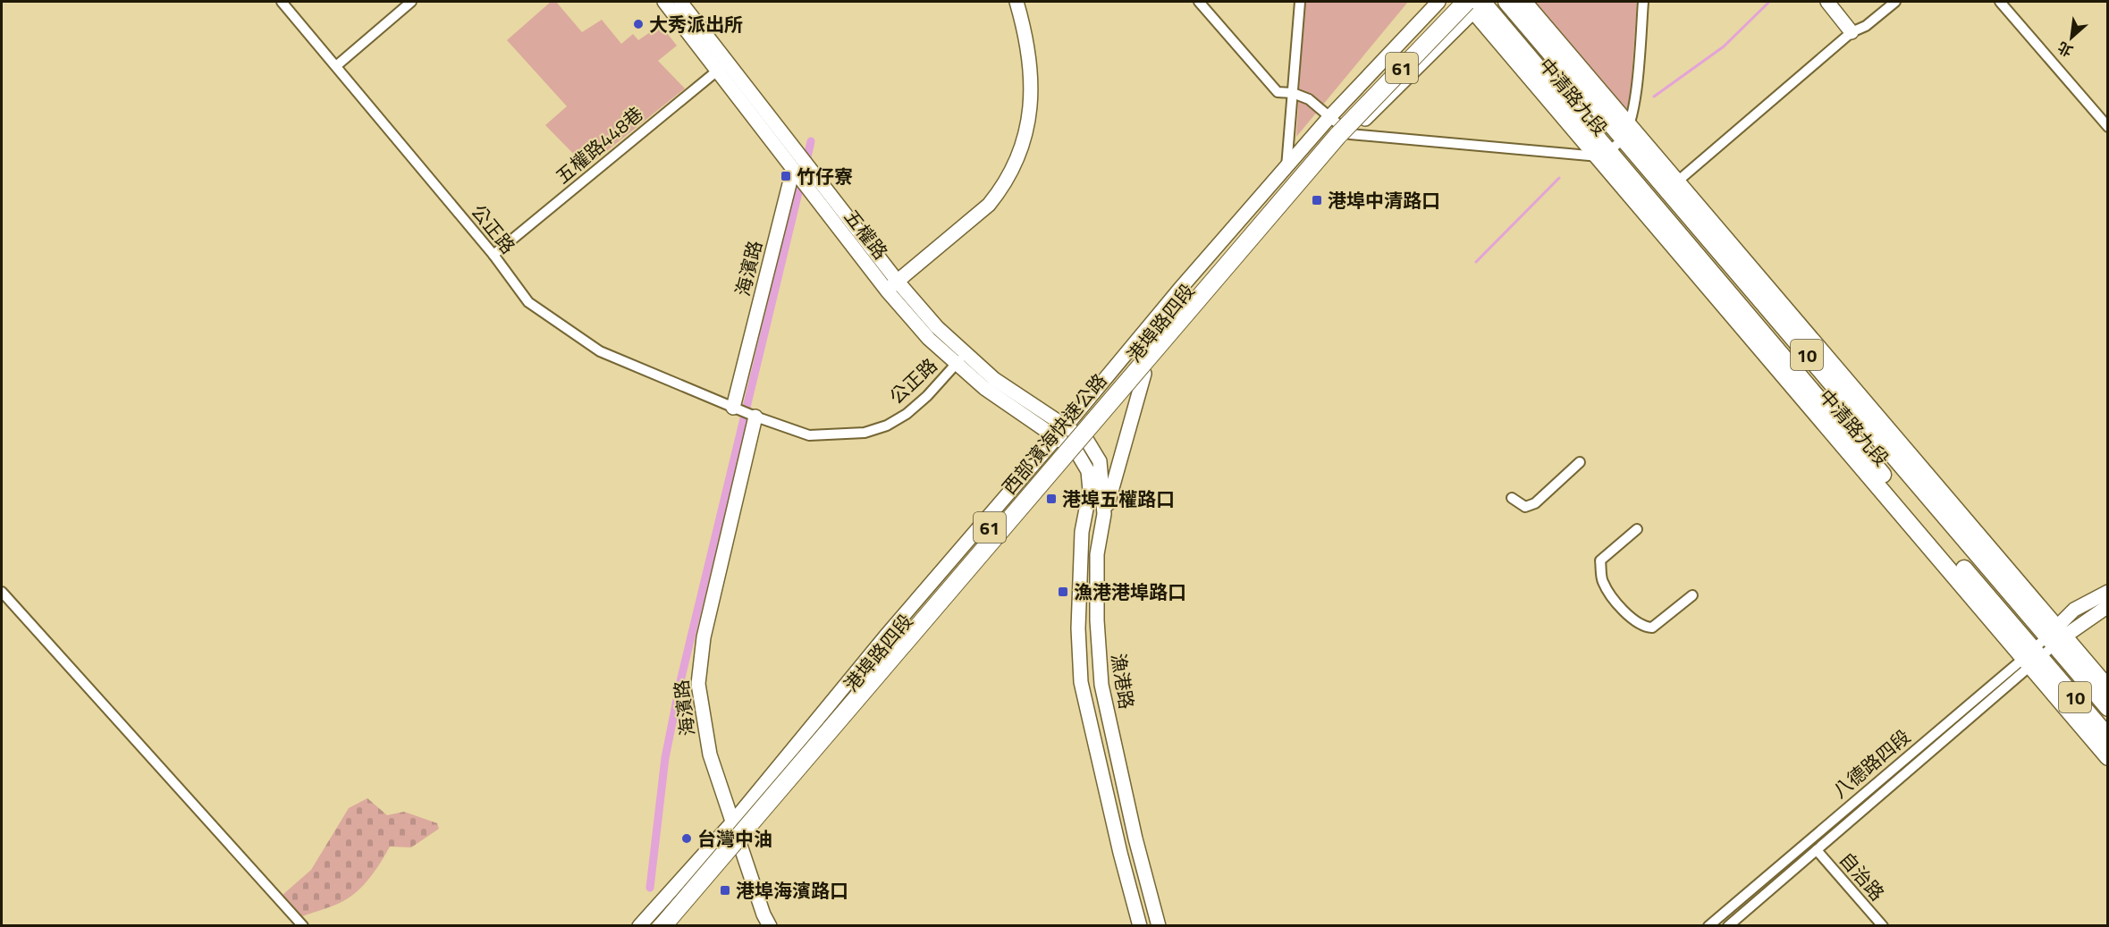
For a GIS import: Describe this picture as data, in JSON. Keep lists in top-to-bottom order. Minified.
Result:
{"streets":{"highway":["61","西部濱海快速公路"],"main road":["中清路九段","10"],"street":["五權路448巷","公正路","五權路","海濱路","港埠路四段","漁港路","八德路四段","自治路"]},"crossings":[["中清路九段","港埠路四段"],["中清路九段","西部濱海快速公路"],["中清路九段","八德路四段"],["五權路448巷","公正路"],["五權路448巷","五權路"],["公正路","五權路"],["公正路","海濱路"],["五權路","海濱路"],["五權路","港埠路四段"],["五權路","漁港路"],["海濱路","港埠路四段"],["港埠路四段","西部濱海快速公路"],["港埠路四段","漁港路"],["八德路四段","自治路"]],"places":{"other":["大秀派出所","台灣中油"],"transit":["竹仔寮","港埠中清路口","港埠五權路口","漁港港埠路口","港埠海濱路口"]},"north":"bottom left"}
